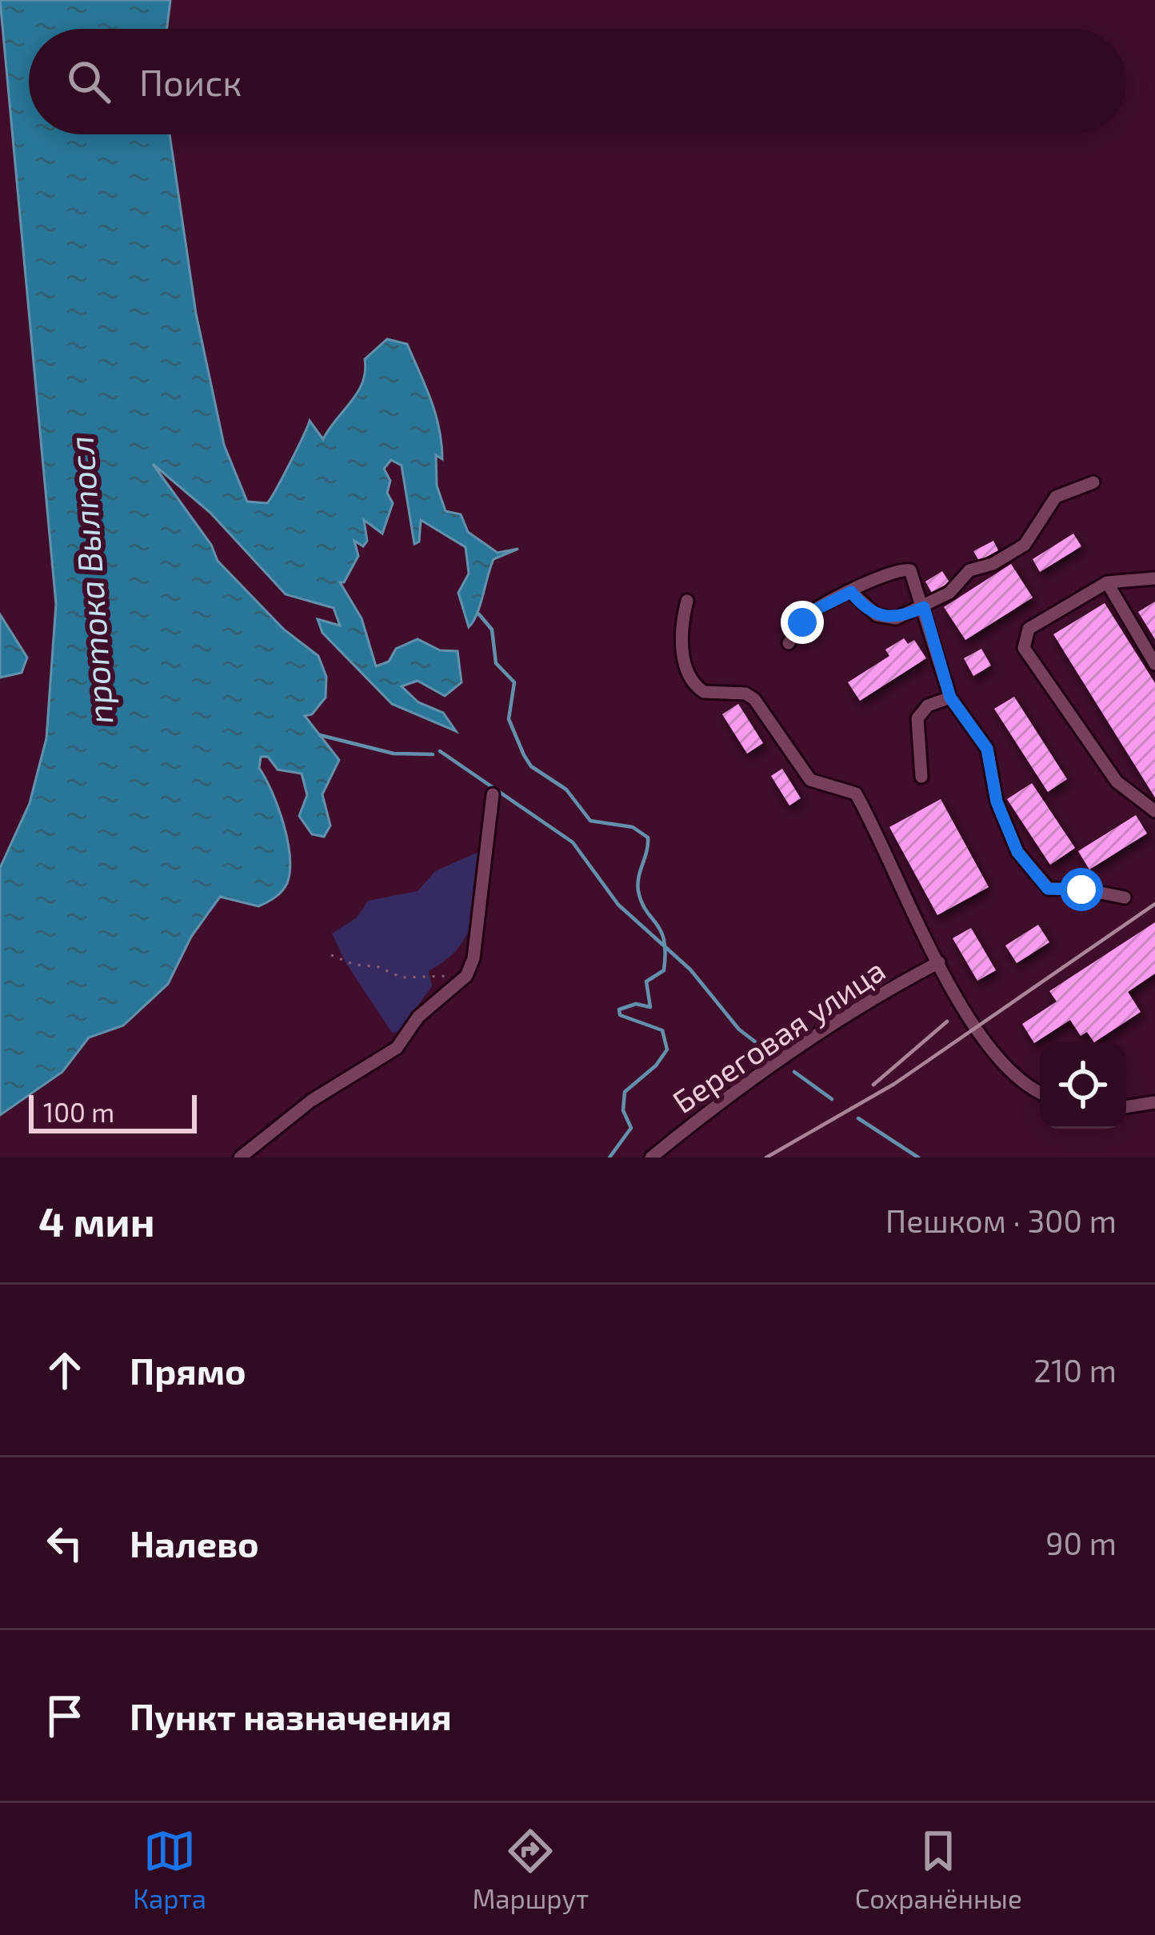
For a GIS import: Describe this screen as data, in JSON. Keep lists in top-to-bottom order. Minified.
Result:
{"streets":{"street":["Береговая улица"]},"water":["протока Вылпосл"],"scale_bar":"100 m","page":{"search":"Поиск","scale":"100 m","heading":["4 мин","Пешком · 300 m"],"list":[["Прямо","210 m"],["Налево","90 m"],"Пункт назначения"],"nav":["Карта","Маршрут","Сохранённые"]}}
